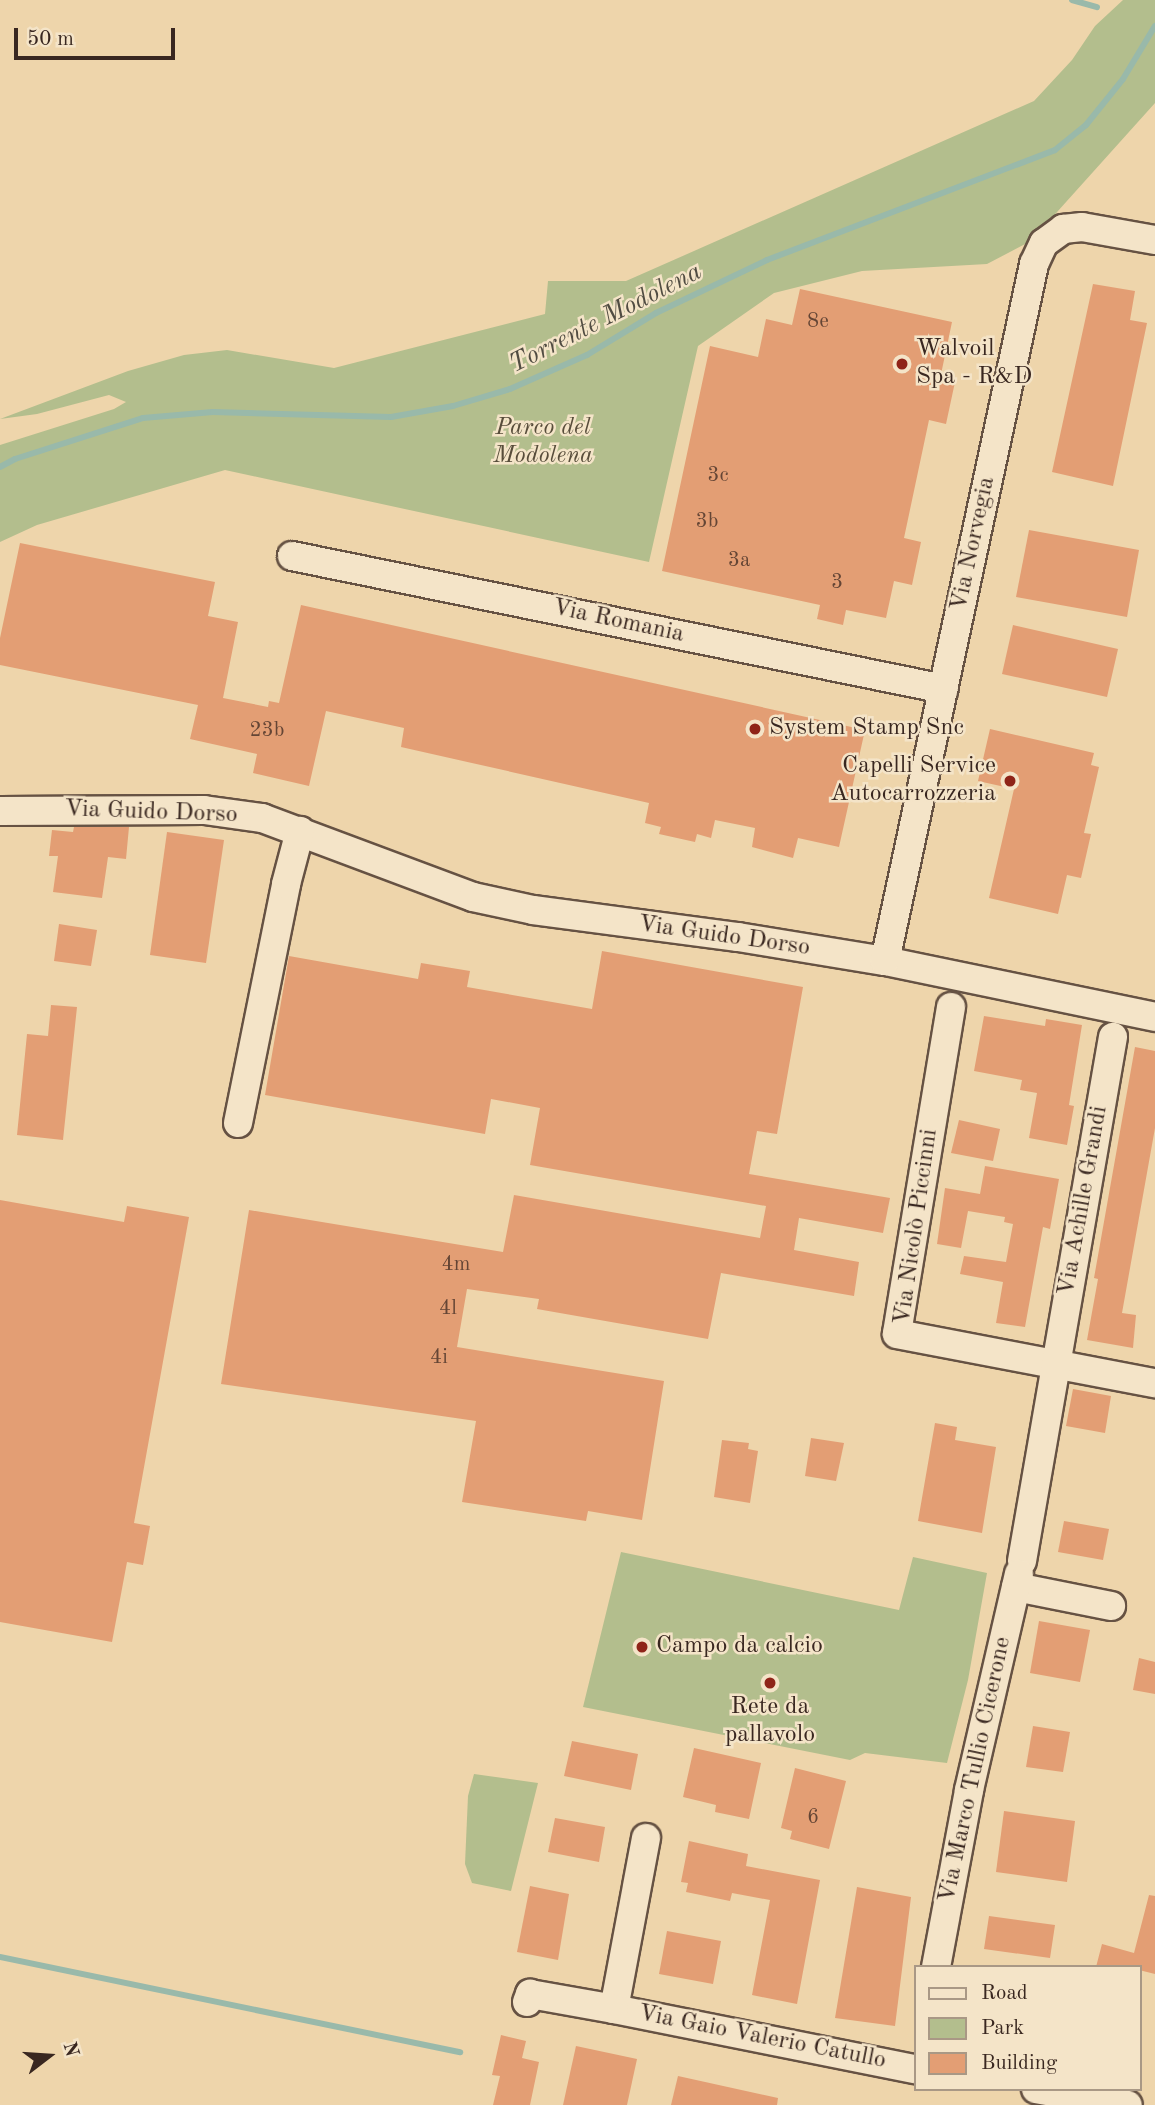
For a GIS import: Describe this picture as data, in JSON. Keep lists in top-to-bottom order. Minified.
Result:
{"streets":{"street":["Via Norvegia","Via Romania","Via Guido Dorso","Via Achille Grandi","Via Nicolò Piccinni","Via Marco Tullio Cicerone","Via Gaio Valerio Catullo"]},"crossings":[["Via Norvegia","Via Romania"],["Via Norvegia","Via Guido Dorso"],["Via Achille Grandi","Via Nicolò Piccinni"]],"water":["Torrente Modolena"],"parks":["Parco del Modolena"],"places":["Walvoil Spa - R&D","System Stamp Snc","Capelli Service Autocarrozzeria","Campo da calcio","Rete da pallavolo"],"house_numbers":["8e","3c","3b","3a","3","23b","4m","4l","4i","6"],"legend":["Road","Park","Building"],"scale_bar":"50 m","north":"right"}
